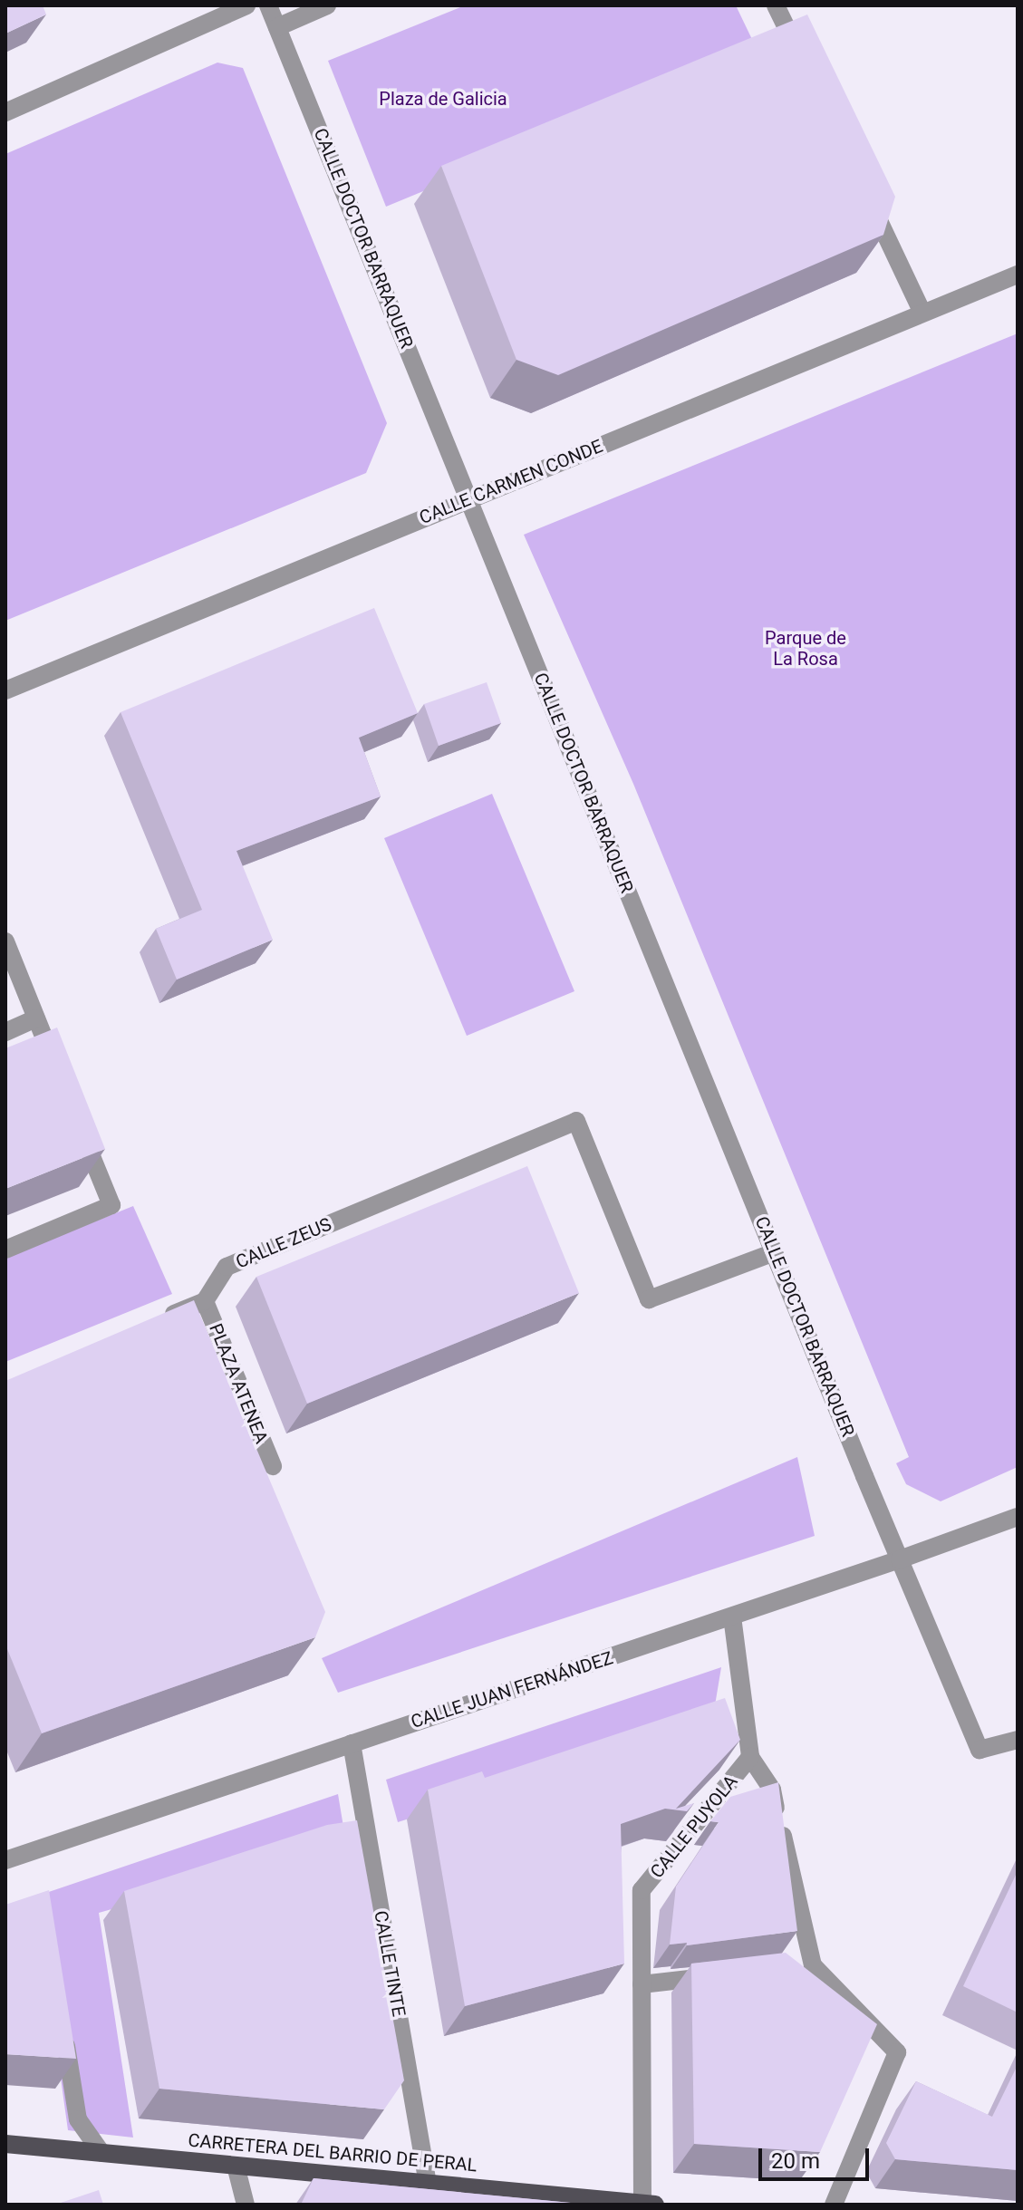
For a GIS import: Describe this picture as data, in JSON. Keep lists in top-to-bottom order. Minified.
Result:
{"streets":{"main road":["CARRETERA DEL BARRIO DE PERAL"],"street":["CALLE DOCTOR BARRAQUER","CALLE CARMEN CONDE","CALLE ZEUS","PLAZA ATENEA","CALLE JUAN FERNÁNDEZ","CALLE PUYOLA","CALLE TINTE"]},"crossings":[["CALLE DOCTOR BARRAQUER","CALLE CARMEN CONDE"],["CALLE DOCTOR BARRAQUER","CALLE ZEUS"],["CALLE DOCTOR BARRAQUER","CALLE JUAN FERNÁNDEZ"],["CALLE ZEUS","PLAZA ATENEA"],["CALLE JUAN FERNÁNDEZ","CALLE TINTE"],["CALLE PUYOLA","CARRETERA DEL BARRIO DE PERAL"],["CALLE TINTE","CARRETERA DEL BARRIO DE PERAL"]],"parks":["Plaza de Galicia","Parque de La Rosa"],"scale_bar":"20 m"}
